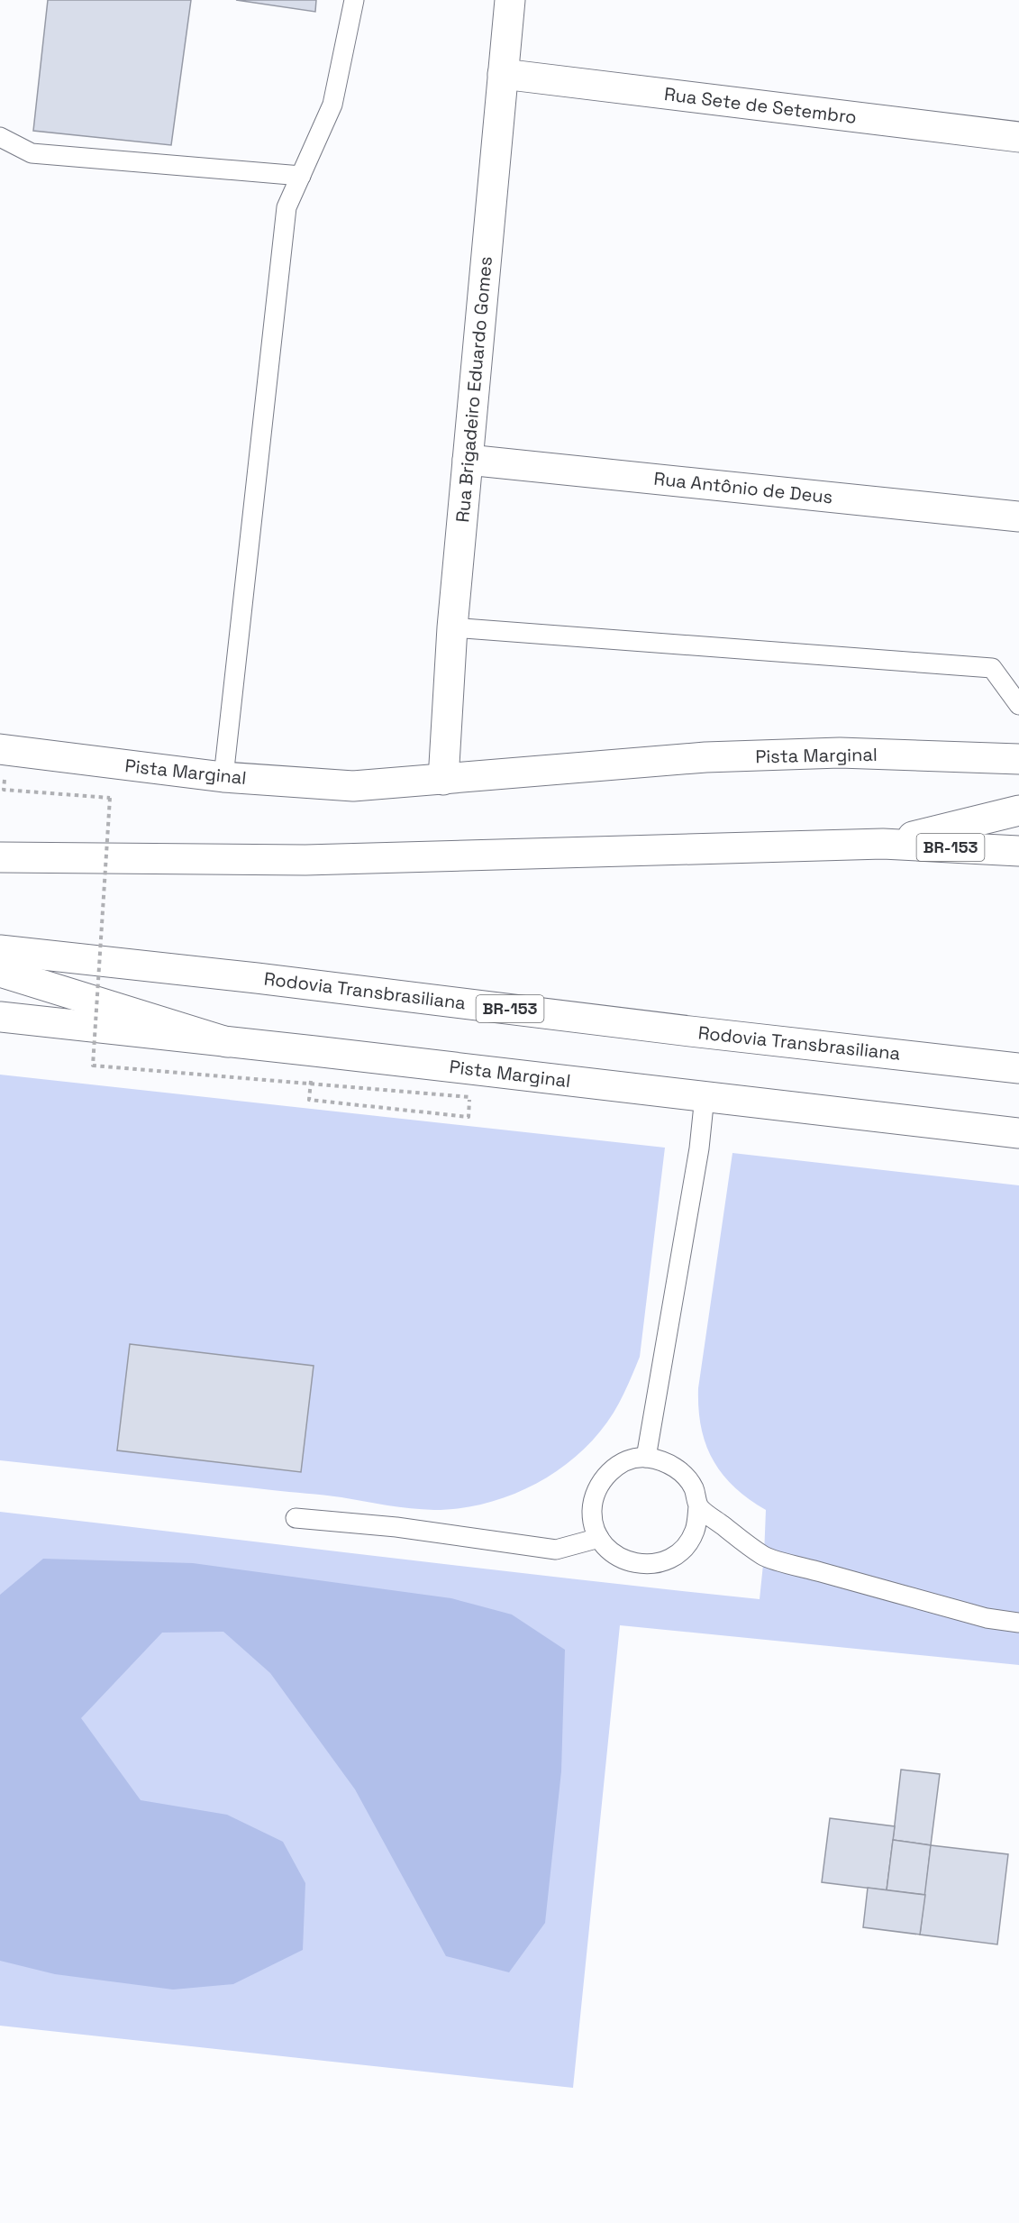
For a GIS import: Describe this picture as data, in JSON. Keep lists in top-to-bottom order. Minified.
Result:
{"streets":{"main road":["Rua Sete de Setembro","Rua Brigadeiro Eduardo Gomes","Rua Antônio de Deus","Pista Marginal","BR-153","Rodovia Transbrasiliana"]},"crossings":[["Rua Sete de Setembro","Rua Brigadeiro Eduardo Gomes"],["Rua Brigadeiro Eduardo Gomes","Rua Antônio de Deus"],["Rua Brigadeiro Eduardo Gomes","Pista Marginal"]]}
